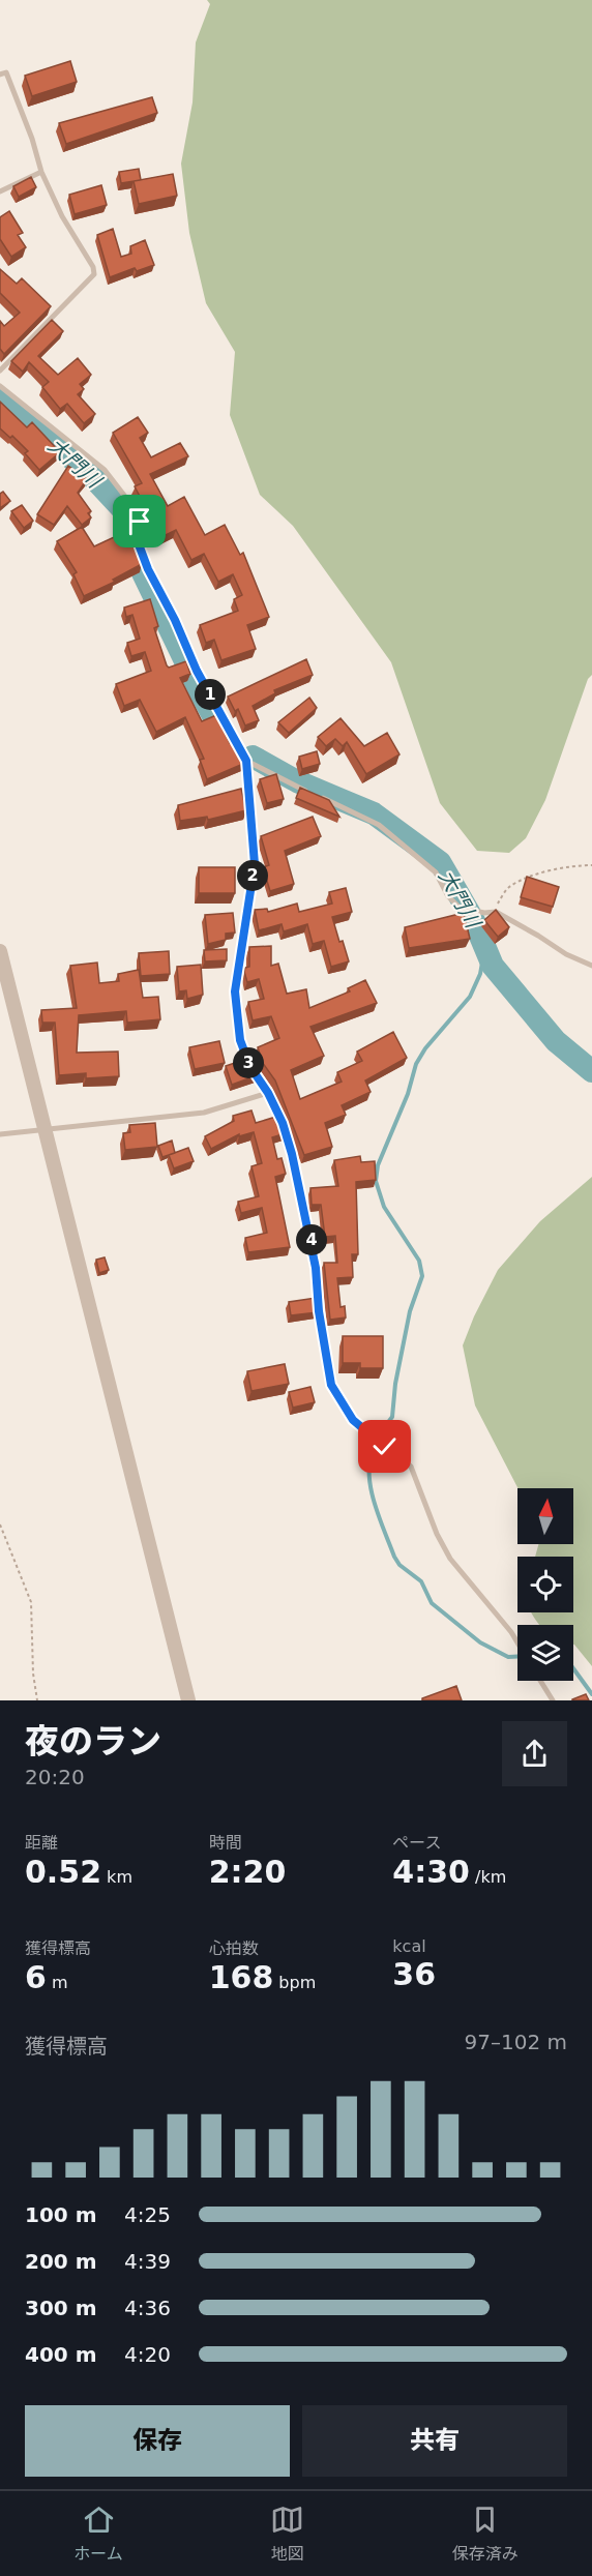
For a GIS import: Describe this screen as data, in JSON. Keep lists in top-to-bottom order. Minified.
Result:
{"water":["大門川"],"north":"top","page":{"pins":["1","2","3","4"],"heading":["夜のラン","20:20"],"stats":[["距離","0.52 km"],["時間","2:20"],["ペース","4:30 /km"],["獲得標高","6 m"],["心拍数","168 bpm"],["kcal","36"]],"chart":["獲得標高","97–102 m"],"list":[{"name":"100 m","note":"4:25"},{"name":"200 m","note":"4:39"},{"name":"300 m","note":"4:36"},{"name":"400 m","note":"4:20"}],"buttons":["保存","共有"],"tabs":["ホーム","地図","保存済み"]}}
